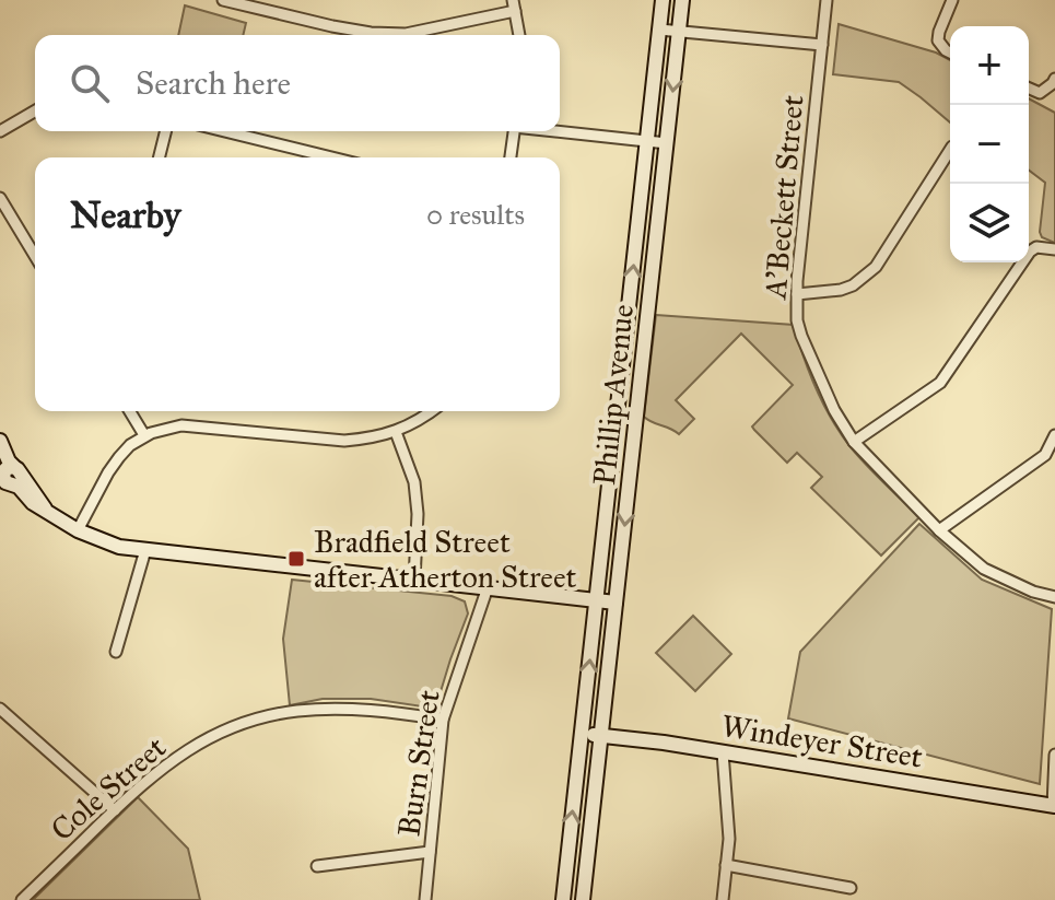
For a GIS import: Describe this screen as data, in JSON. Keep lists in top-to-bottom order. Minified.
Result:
{"streets":{"main road":["Phillip Avenue","Windeyer Street"],"street":["A'Beckett Street","Burn Street","Cole Street"]},"crossings":[["Phillip Avenue","Windeyer Street"],["Burn Street","Cole Street"]],"places":{"transit":["Bradfield Street after Atherton Street"]},"page":{"map_buttons":["+","−"],"search":"Search here","heading":["Nearby","0 results"]}}
